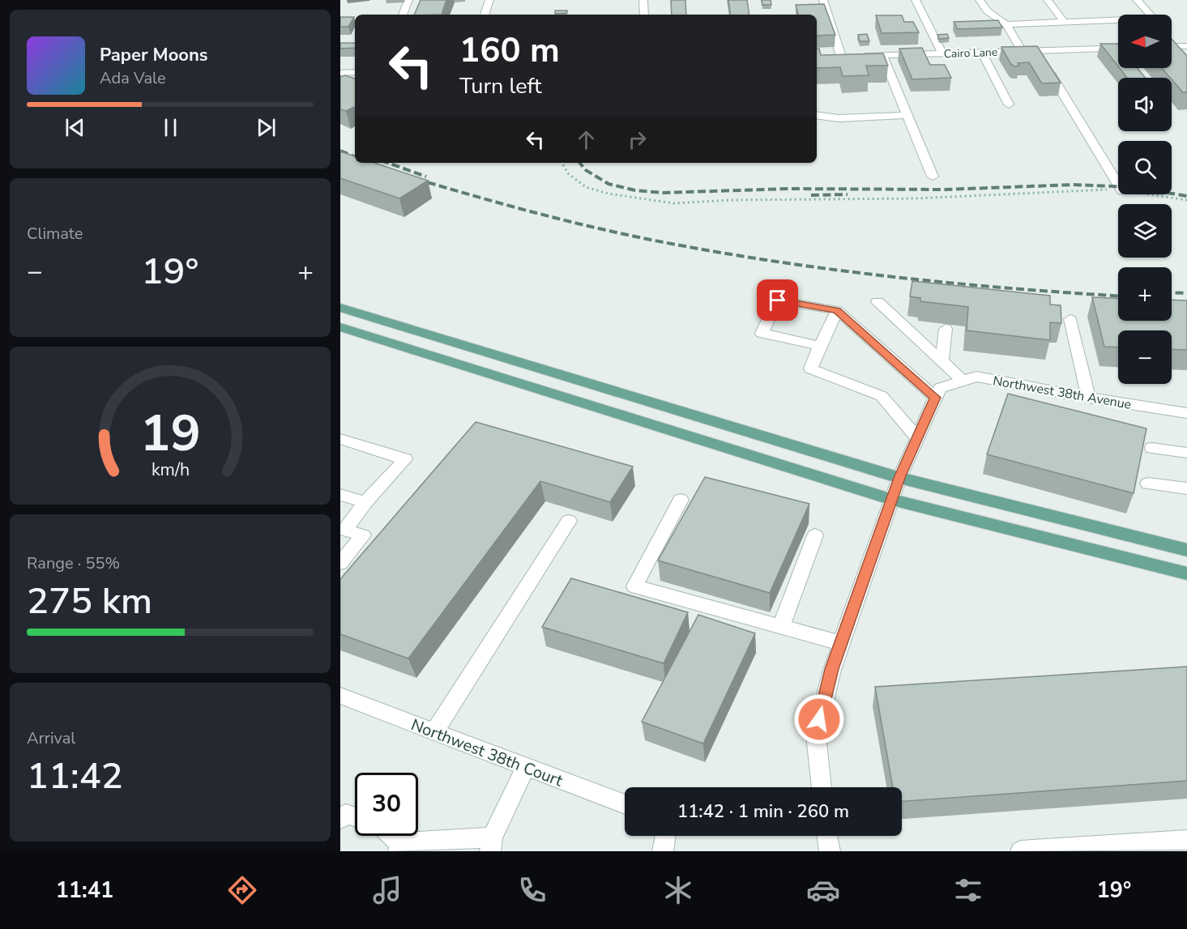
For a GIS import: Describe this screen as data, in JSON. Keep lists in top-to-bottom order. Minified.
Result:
{"streets":{"street":["Cairo Lane","Northwest 38th Avenue","Northwest 38th Court"]},"north":"left","page":{"map_buttons":["+","−"],"turn":["160 m","Turn left"],"song":["Paper Moons","Ada Vale"],"tile":["Climate",["Range · 55%","275 km"],["Arrival","11:42"]],"heat":["−","19°","+"],"limit":"30","trip":"11:42 · 1 min · 260 m","tabs":["11:41","19°"],"gauge":["19","km/h"]}}
